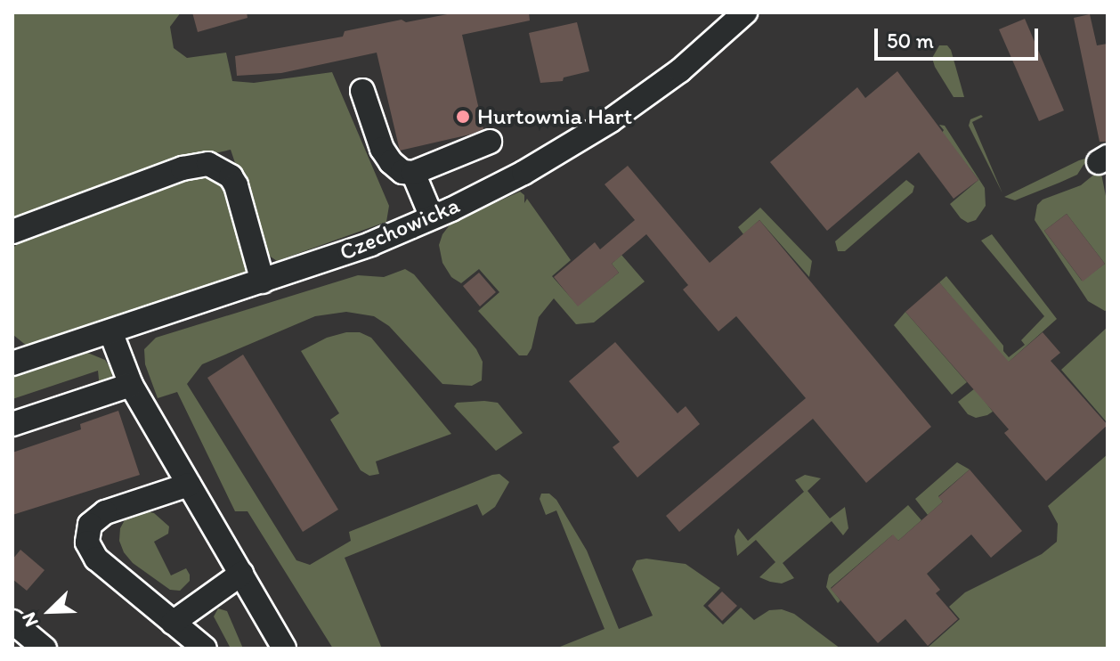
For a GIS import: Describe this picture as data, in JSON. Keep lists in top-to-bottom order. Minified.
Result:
{"streets":{"street":["Czechowicka"]},"places":["Hurtownia Hart"],"scale_bar":"50 m","north":"bottom left"}
